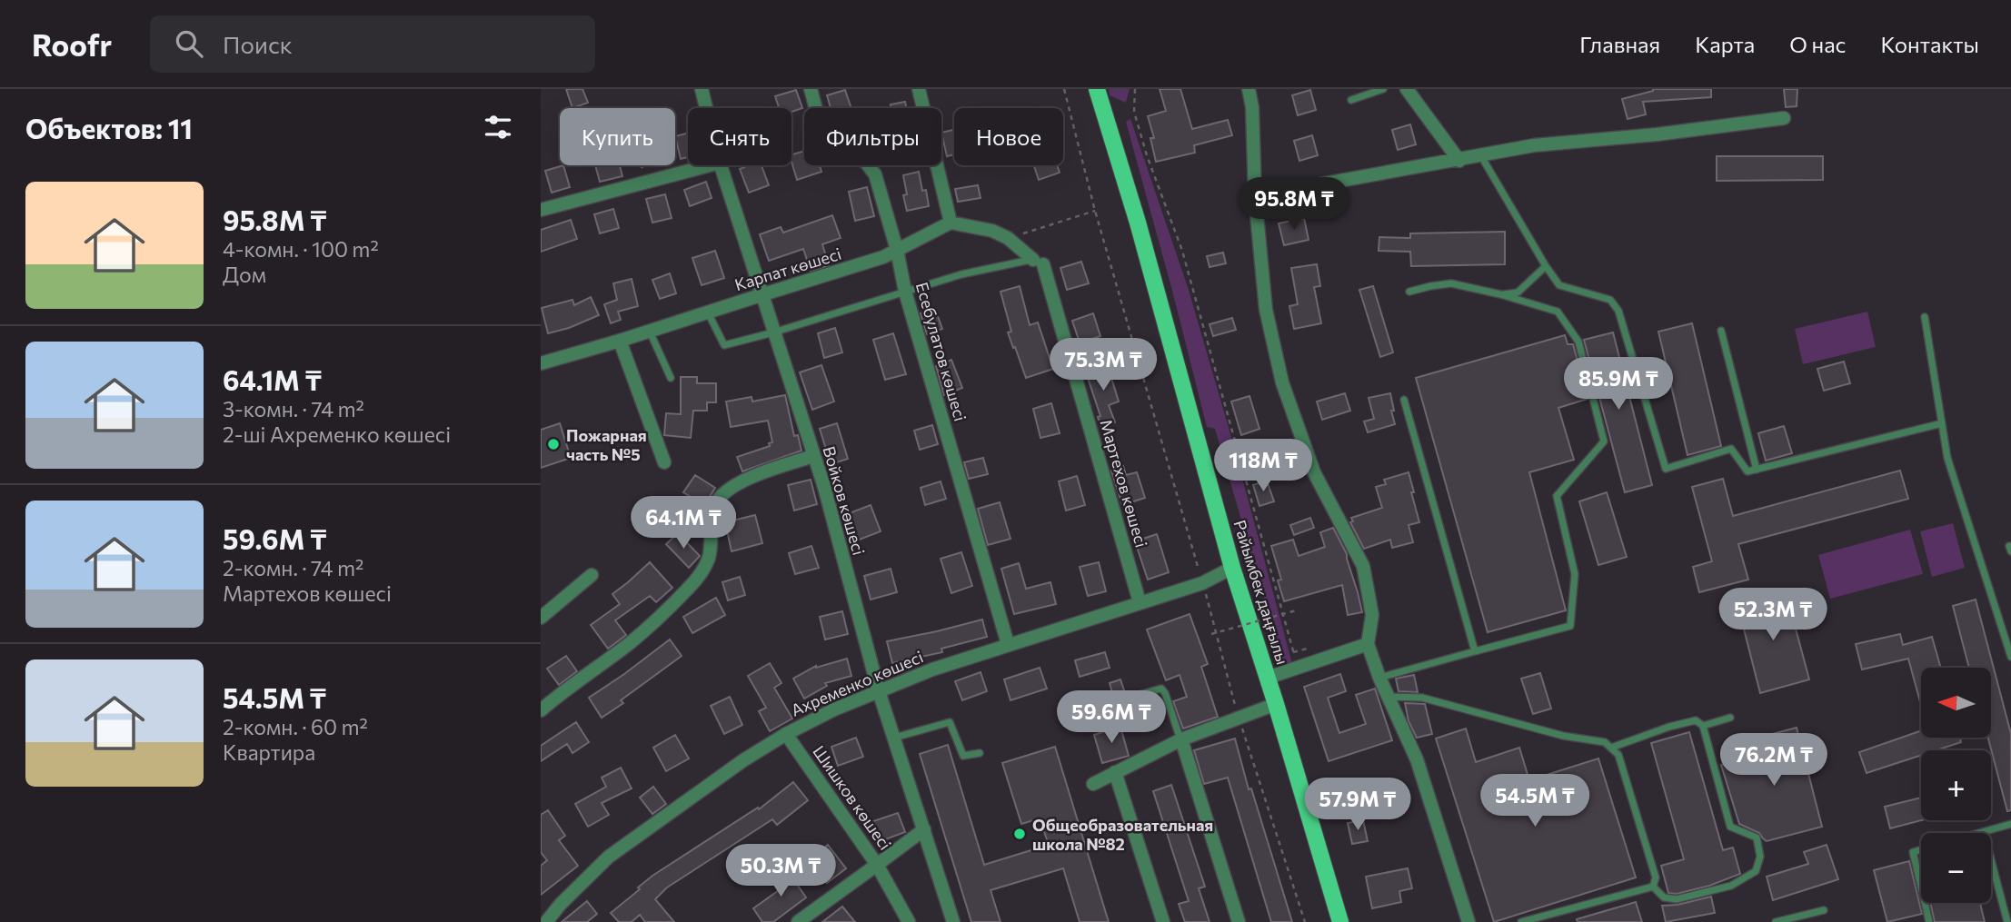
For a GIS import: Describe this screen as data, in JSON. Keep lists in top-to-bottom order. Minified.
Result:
{"streets":{"main road":["Райымбек даңғылы"],"street":["Карпат көшесі","Есебулатов көшесі","Мартехов көшесі","Войков көшесі","Ахременко көшесі","Шишков көшесі"]},"crossings":[["Карпат көшесі","Есебулатов көшесі"],["Карпат көшесі","Войков көшесі"],["Есебулатов көшесі","Ахременко көшесі"],["Мартехов көшесі","Ахременко көшесі"],["Войков көшесі","Ахременко көшесі"],["Райымбек даңғылы","Ахременко көшесі"],["Ахременко көшесі","Шишков көшесі"]],"places":["Пожарная часть №5","Общеобразовательная школа №82"],"north":"left","page":{"header":"Roofr","search":"Поиск","nav":["Главная","Карта","О нас","Контакты"],"heading":"Объектов: 11","chip":["Купить","Снять","Фильтры","Новое"],"list":[{"name":"95.8M ₸","note":"4-комн. · 100 m² · Дом"},{"name":"64.1M ₸","note":"3-комн. · 74 m² · 2-ші Ахременко көшесі"},{"name":"59.6M ₸","note":"2-комн. · 74 m² · Мартехов көшесі"},{"name":"54.5M ₸","note":"2-комн. · 60 m² · Квартира"}],"price":["95.8M ₸","75.3M ₸","85.9M ₸","118M ₸","64.1M ₸","52.3M ₸","59.6M ₸","76.2M ₸","54.5M ₸","57.9M ₸","50.3M ₸"],"map_buttons":["+","−"]}}
